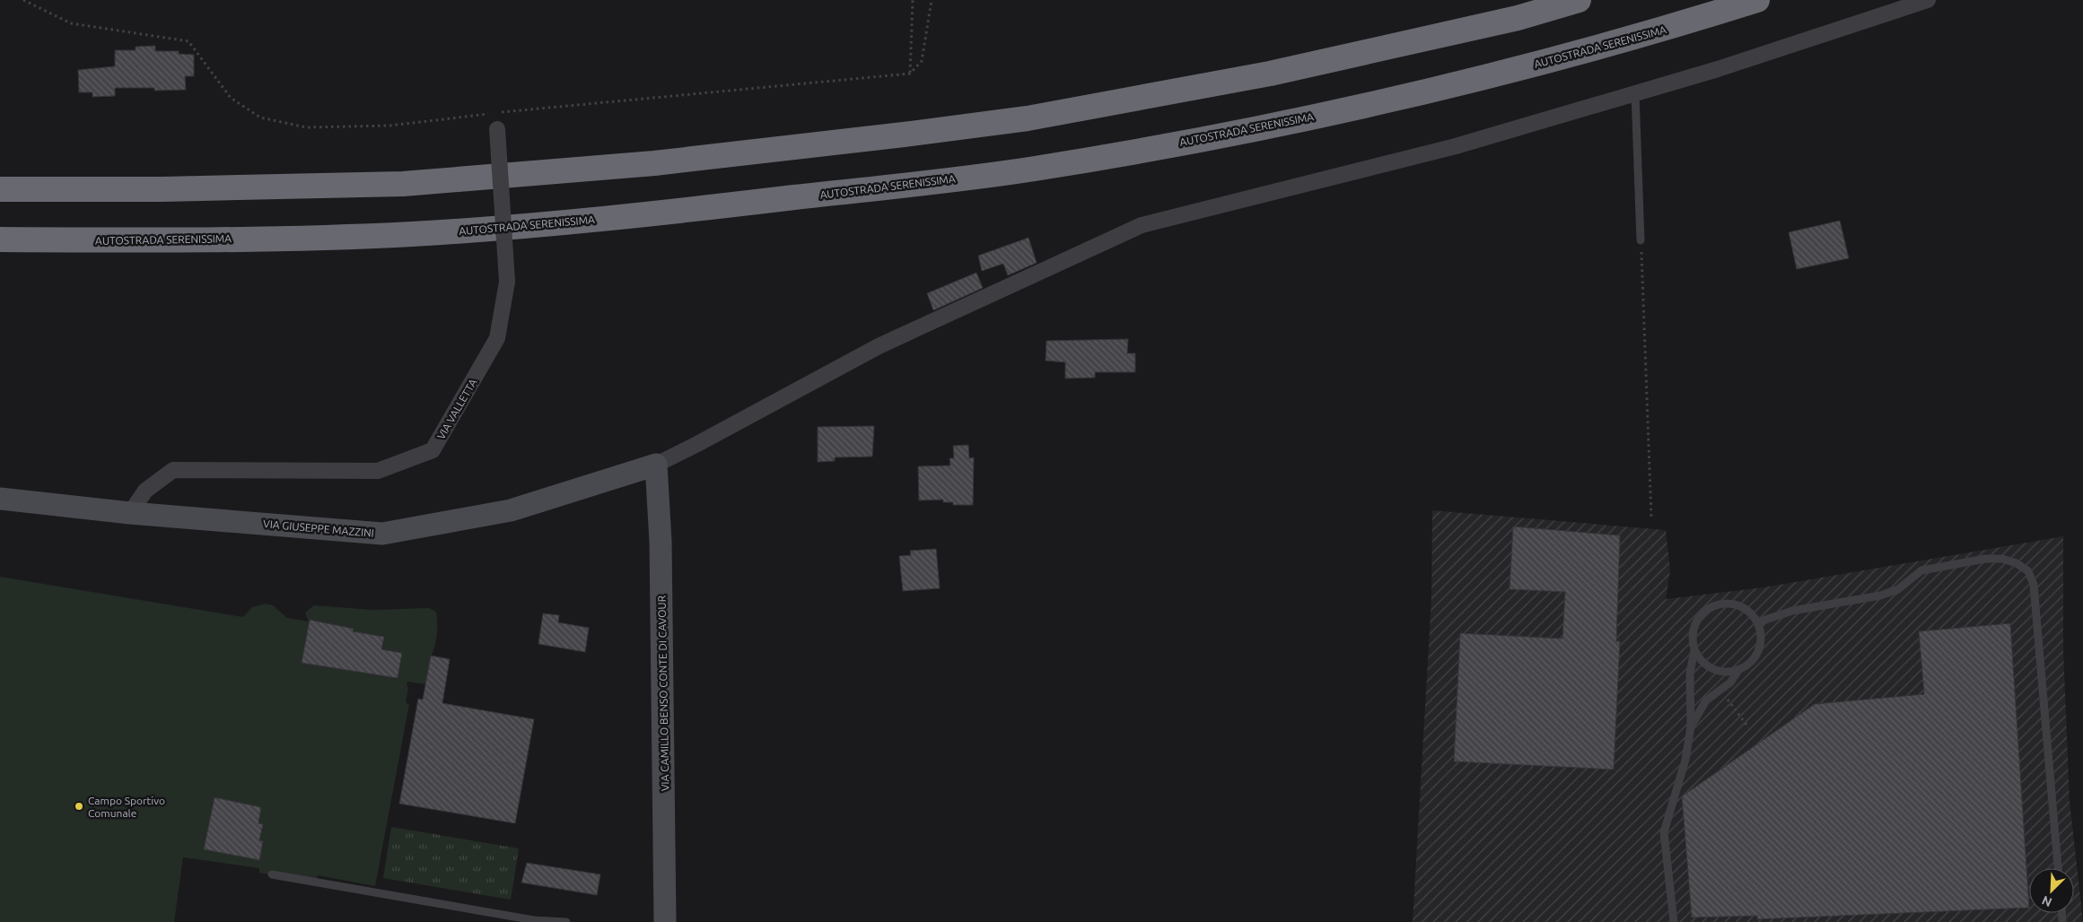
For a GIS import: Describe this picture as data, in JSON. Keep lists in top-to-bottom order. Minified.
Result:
{"streets":{"highway":["AUTOSTRADA SERENISSIMA"],"street":["VIA VALLETTA","VIA GIUSEPPE MAZZINI","VIA CAMILLO BENSO CONTE DI CAVOUR"]},"crossings":[["VIA VALLETTA","VIA GIUSEPPE MAZZINI"],["VIA GIUSEPPE MAZZINI","VIA CAMILLO BENSO CONTE DI CAVOUR"]],"places":["Campo Sportivo Comunale"],"north":"bottom left"}
